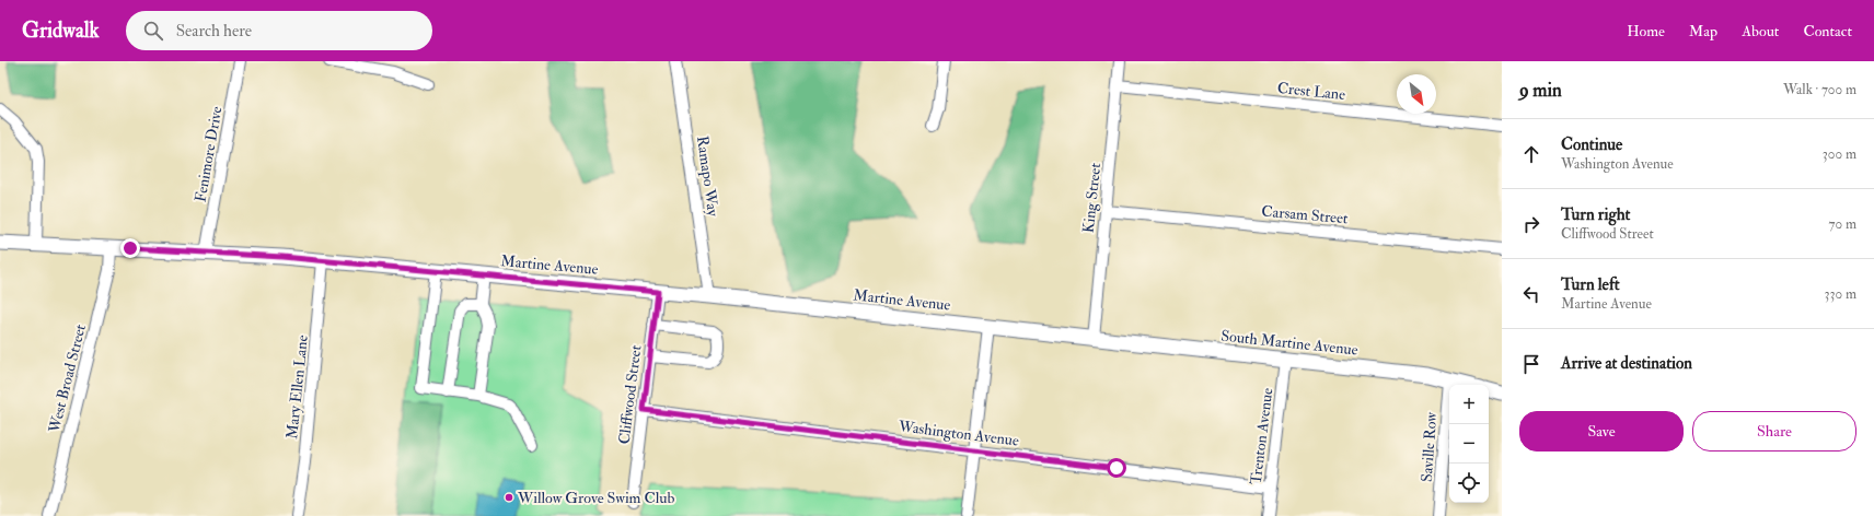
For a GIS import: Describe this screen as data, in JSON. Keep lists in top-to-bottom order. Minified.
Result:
{"streets":{"main road":["Martine Avenue","South Martine Avenue"],"street":["Crest Lane","Fenimore Drive","Ramapo Way","King Street","Carsam Street","West Broad Street","Mary Ellen Lane","Cliffwood Street","Washington Avenue","Trenton Avenue","Saville Row"]},"crossings":[["Crest Lane","King Street"],["Fenimore Drive","Martine Avenue"],["Ramapo Way","Martine Avenue"],["King Street","Carsam Street"],["King Street","Martine Avenue"],["King Street","South Martine Avenue"],["Martine Avenue","South Martine Avenue"],["Martine Avenue","West Broad Street"],["Martine Avenue","Mary Ellen Lane"],["Martine Avenue","Cliffwood Street"],["South Martine Avenue","Trenton Avenue"],["South Martine Avenue","Saville Row"],["Cliffwood Street","Washington Avenue"],["Washington Avenue","Trenton Avenue"]],"places":["Willow Grove Swim Club"],"north":"bottom right","page":{"header":"Gridwalk","search":"Search here","nav":["Home","Map","About","Contact"],"heading":["9 min","Walk · 700 m"],"list":[["Continue","Washington Avenue","300 m"],["Turn right","Cliffwood Street","70 m"],["Turn left","Martine Avenue","330 m"],"Arrive at destination"],"map_buttons":["+","−"],"buttons":["Save","Share"]}}
